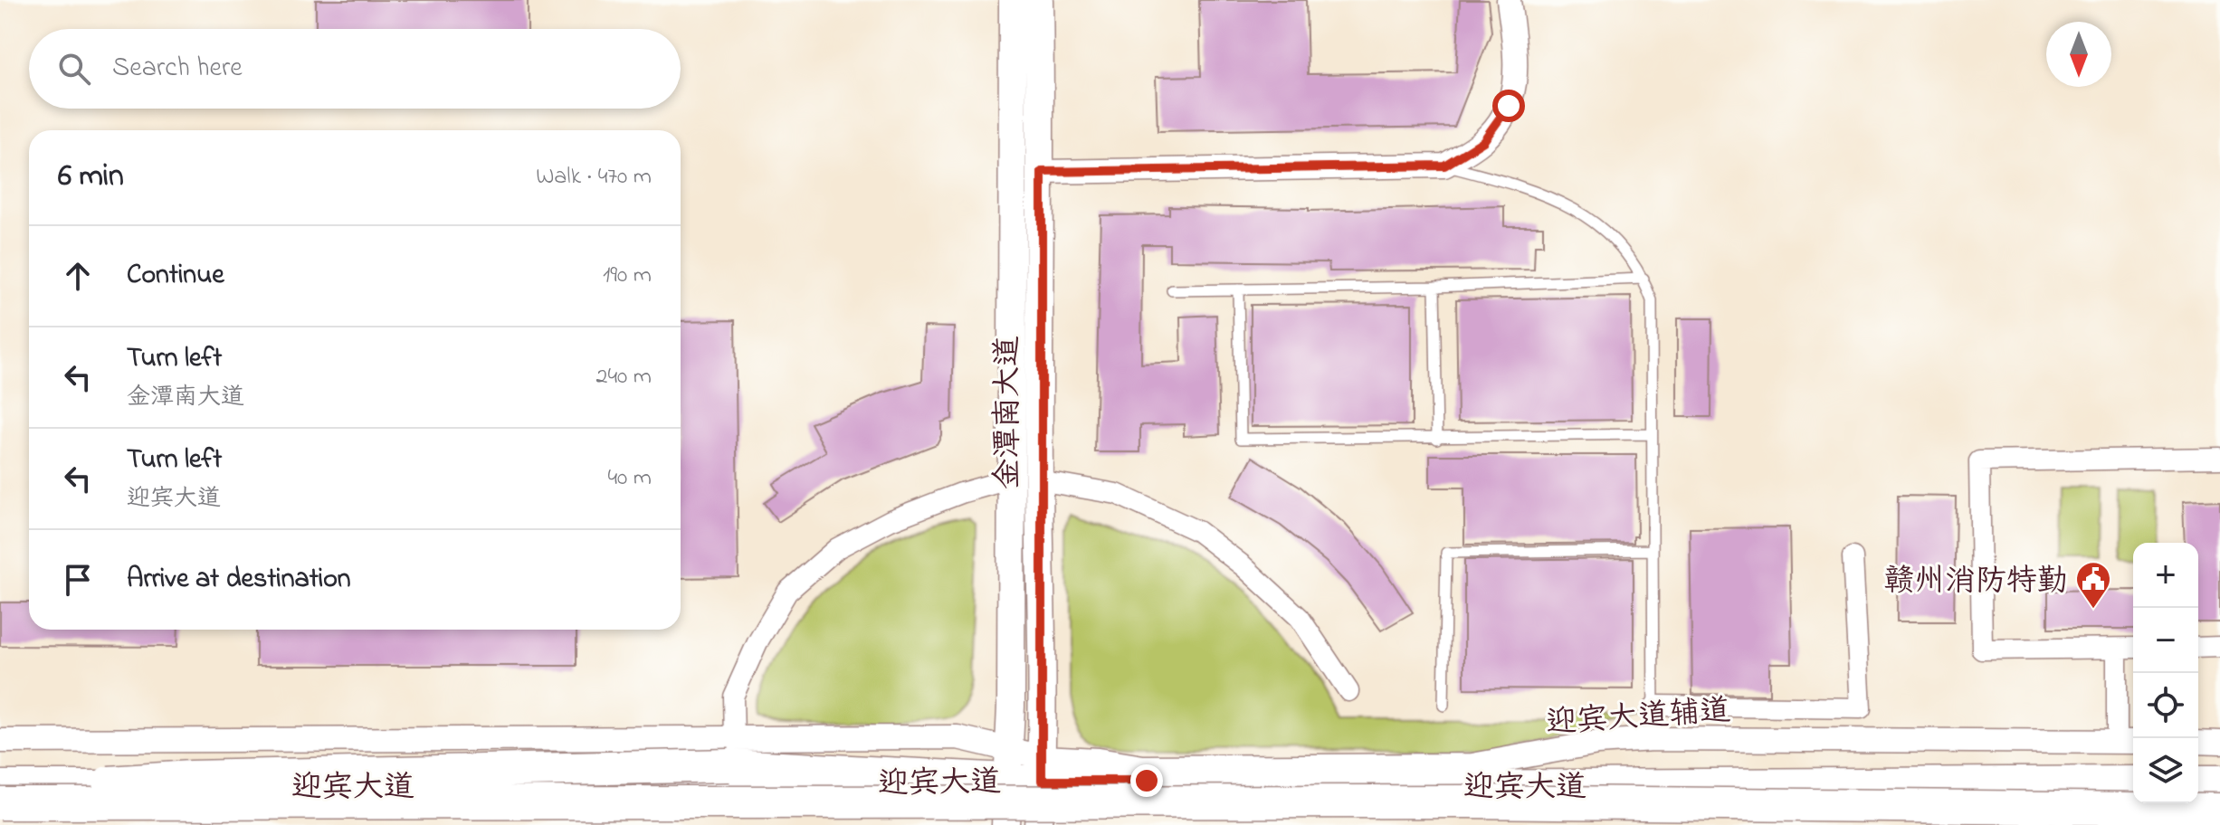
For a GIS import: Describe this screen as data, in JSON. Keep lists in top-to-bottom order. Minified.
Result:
{"streets":{"main road":["金潭南大道","迎宾大道"],"street":["迎宾大道辅道"]},"crossings":[["金潭南大道","迎宾大道辅道"],["金潭南大道","迎宾大道"],["迎宾大道辅道","迎宾大道"]],"places":{"public building":["赣州消防特勤"]},"north":"bottom","page":{"search":"Search here","heading":["6 min","Walk · 470 m"],"list":[["Continue","190 m"],["Turn left","金潭南大道","240 m"],["Turn left","迎宾大道","40 m"],"Arrive at destination"],"map_buttons":["+","−"]}}
